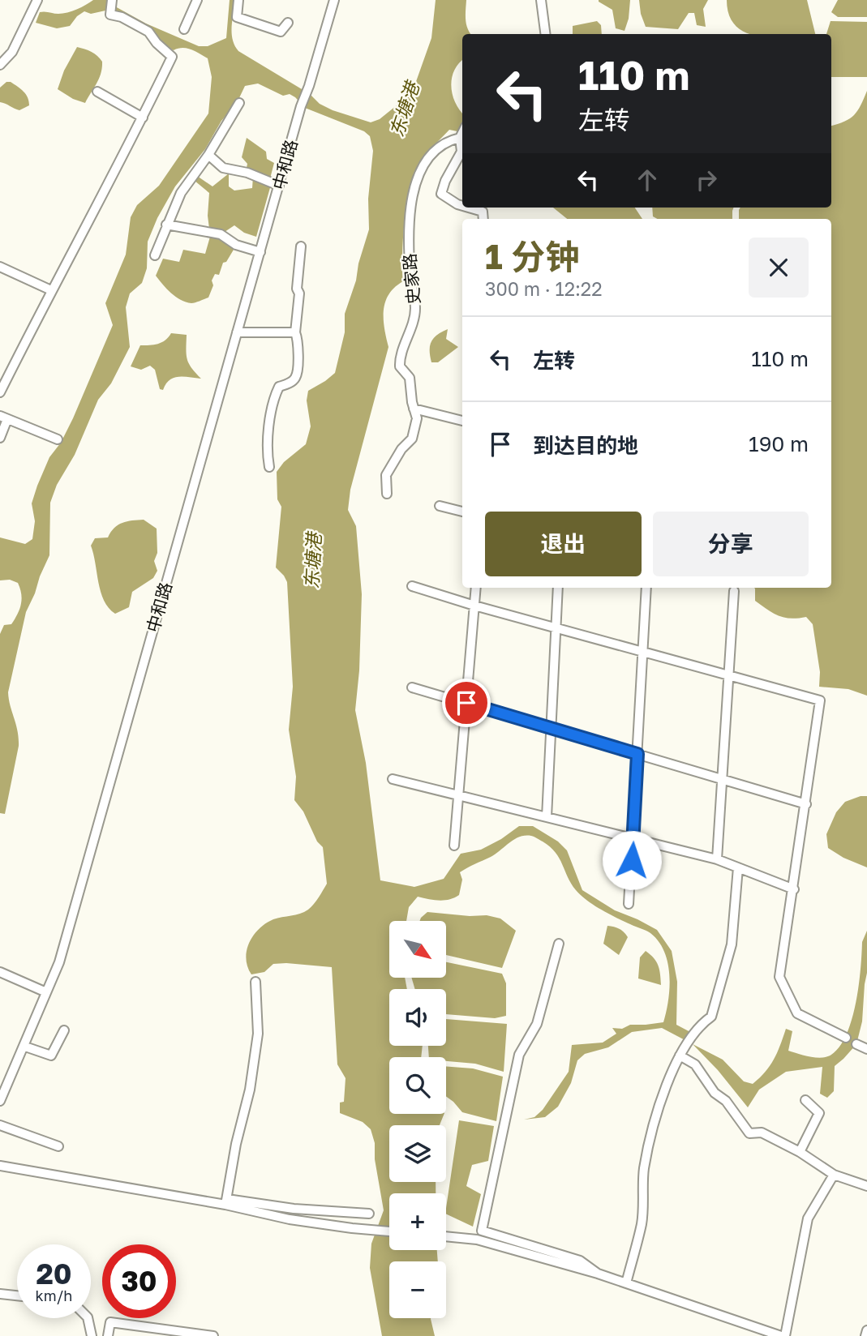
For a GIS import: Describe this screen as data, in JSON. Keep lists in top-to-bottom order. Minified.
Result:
{"streets":{"street":["中和路","史家路"]},"water":["东塘港"],"north":"bottom right","page":{"turn":["110 m","左转"],"heading":["1 分钟","300 m · 12:22"],"list":[{"name":"左转","value":"110 m"},{"name":"到达目的地","value":"190 m"}],"buttons":["退出","分享"],"map_buttons":["+","−"],"speed":"20 km/h","limit":"30"}}
